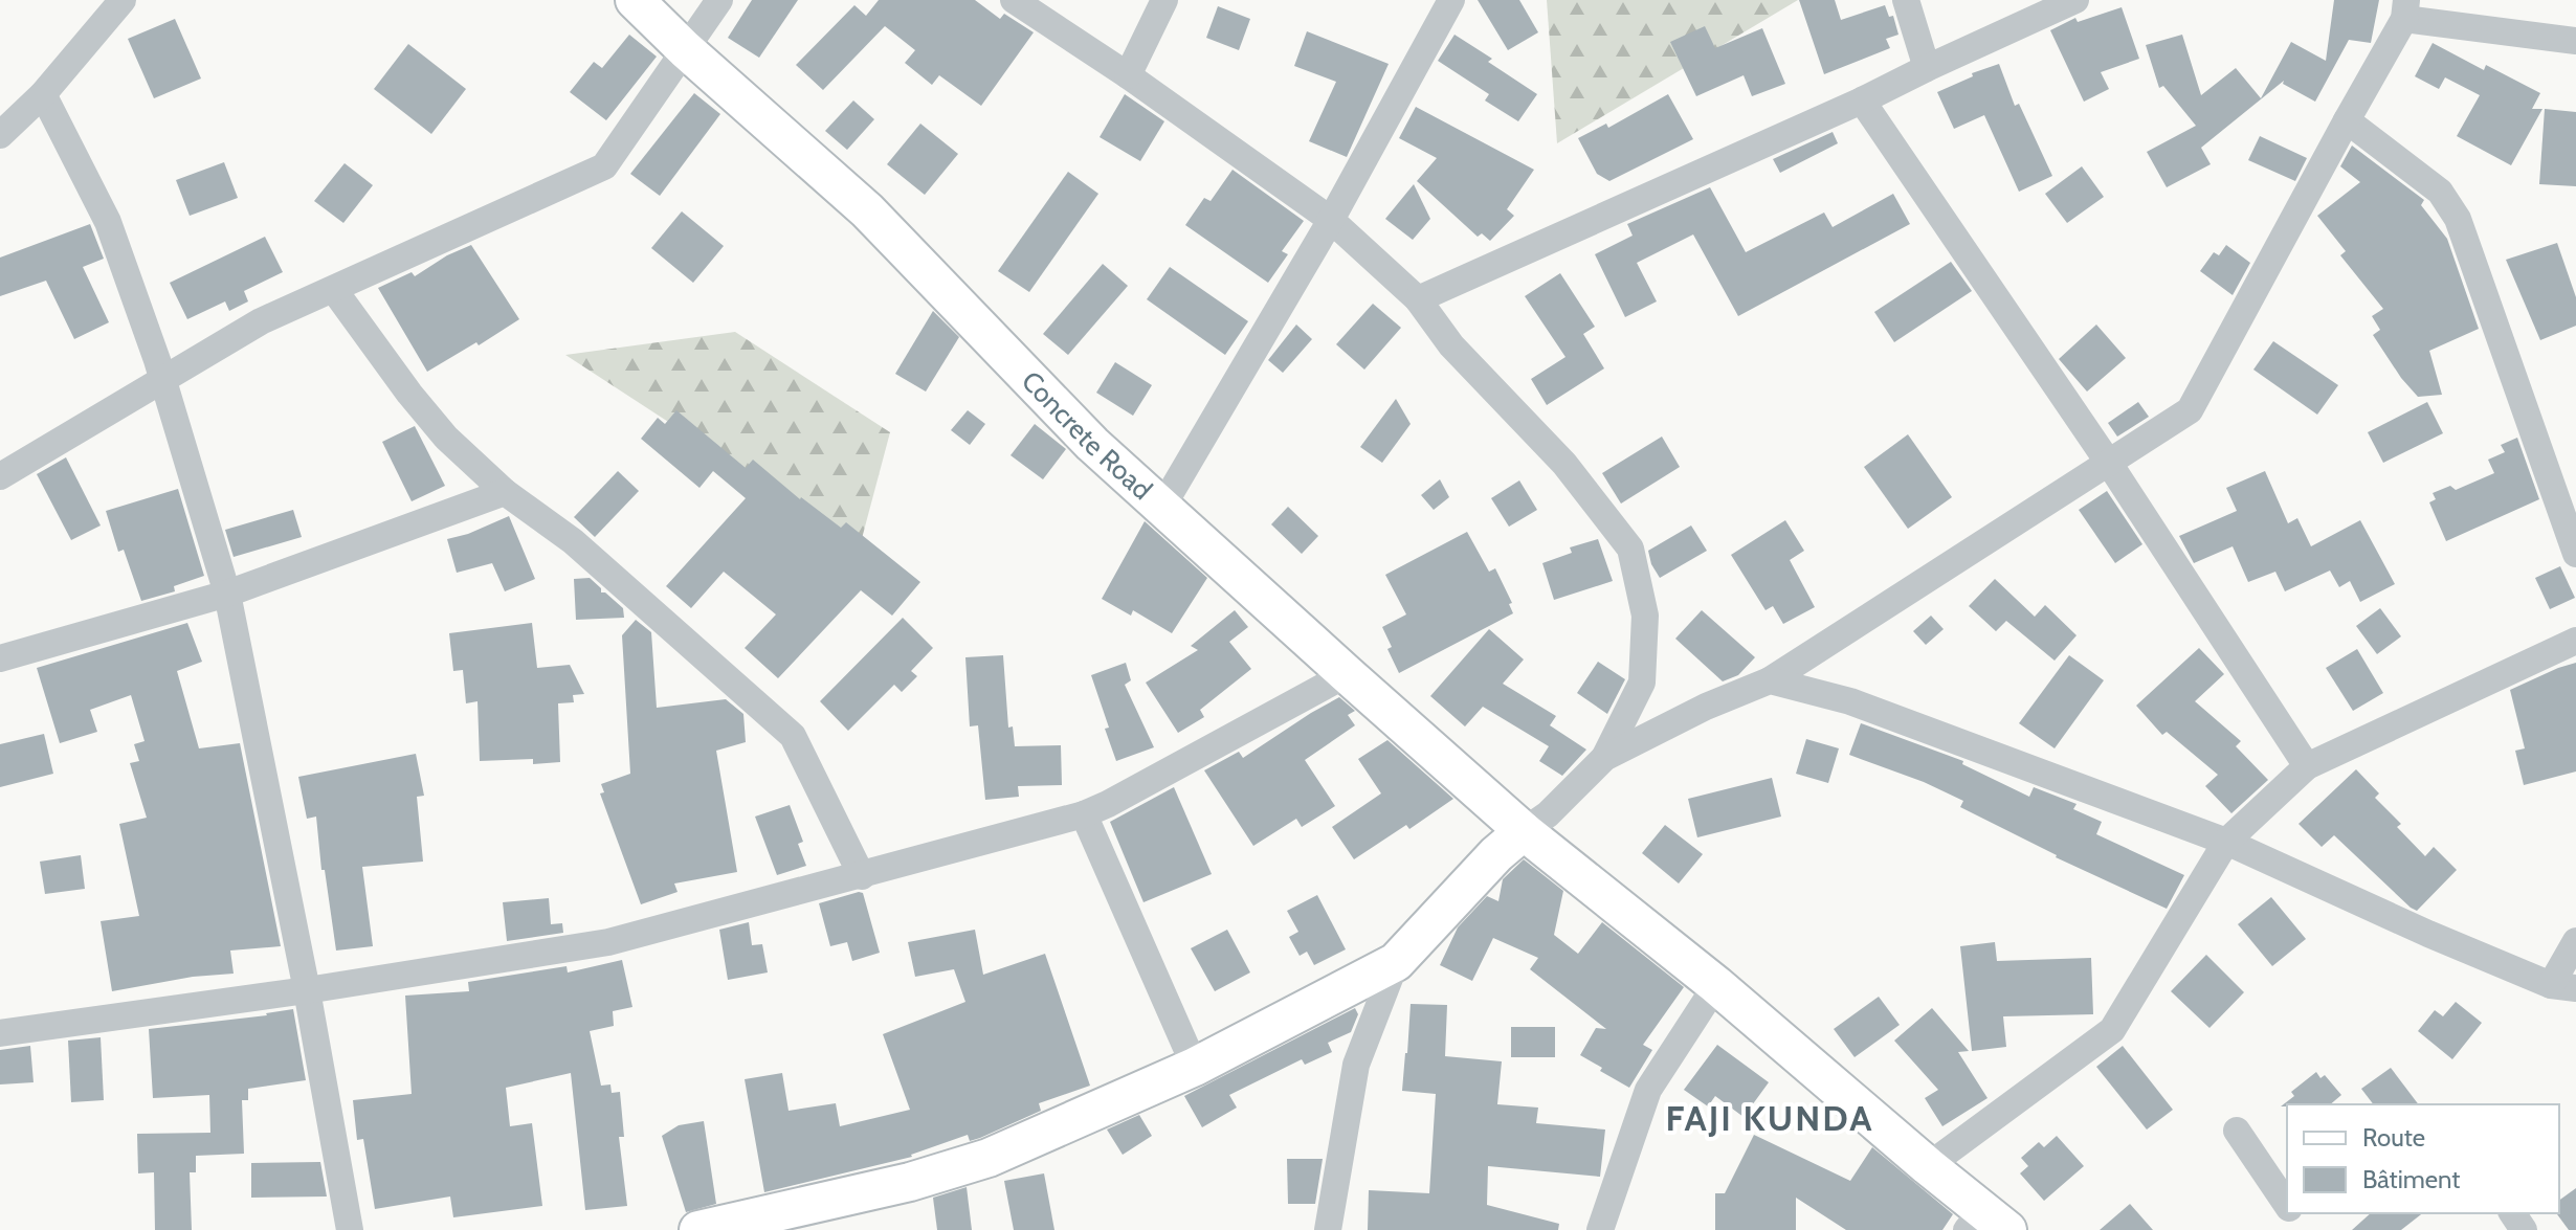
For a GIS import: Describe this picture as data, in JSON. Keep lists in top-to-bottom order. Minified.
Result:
{"streets":{"street":["Concrete Road"]},"districts":["FAJI KUNDA"],"legend":["Route","Bâtiment"]}
